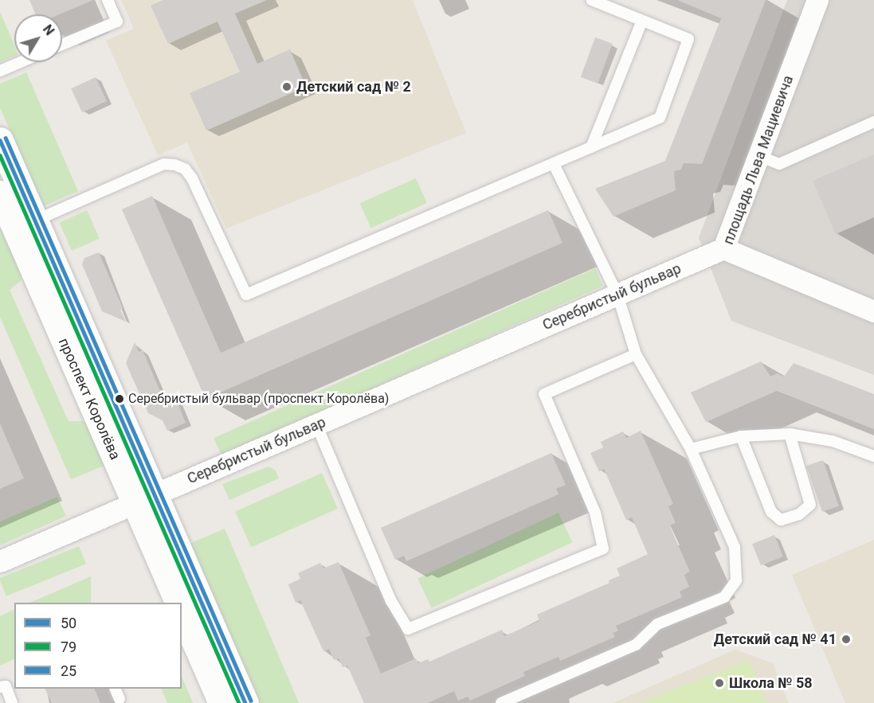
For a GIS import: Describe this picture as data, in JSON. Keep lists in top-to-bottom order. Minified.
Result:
{"streets":{"street":["площадь Льва Мациевича","Серебристый бульвар","проспект Королёва"]},"crossings":[["площадь Льва Мациевича","Серебристый бульвар"],["Серебристый бульвар","проспект Королёва"]],"places":["Детский сад № 2","Серебристый бульвар (проспект Королёва)","Детский сад № 41","Школа № 58"],"lines":["transit line 25","transit line 50","transit line 79"],"legend":["50","79","25"],"north":"top right"}
